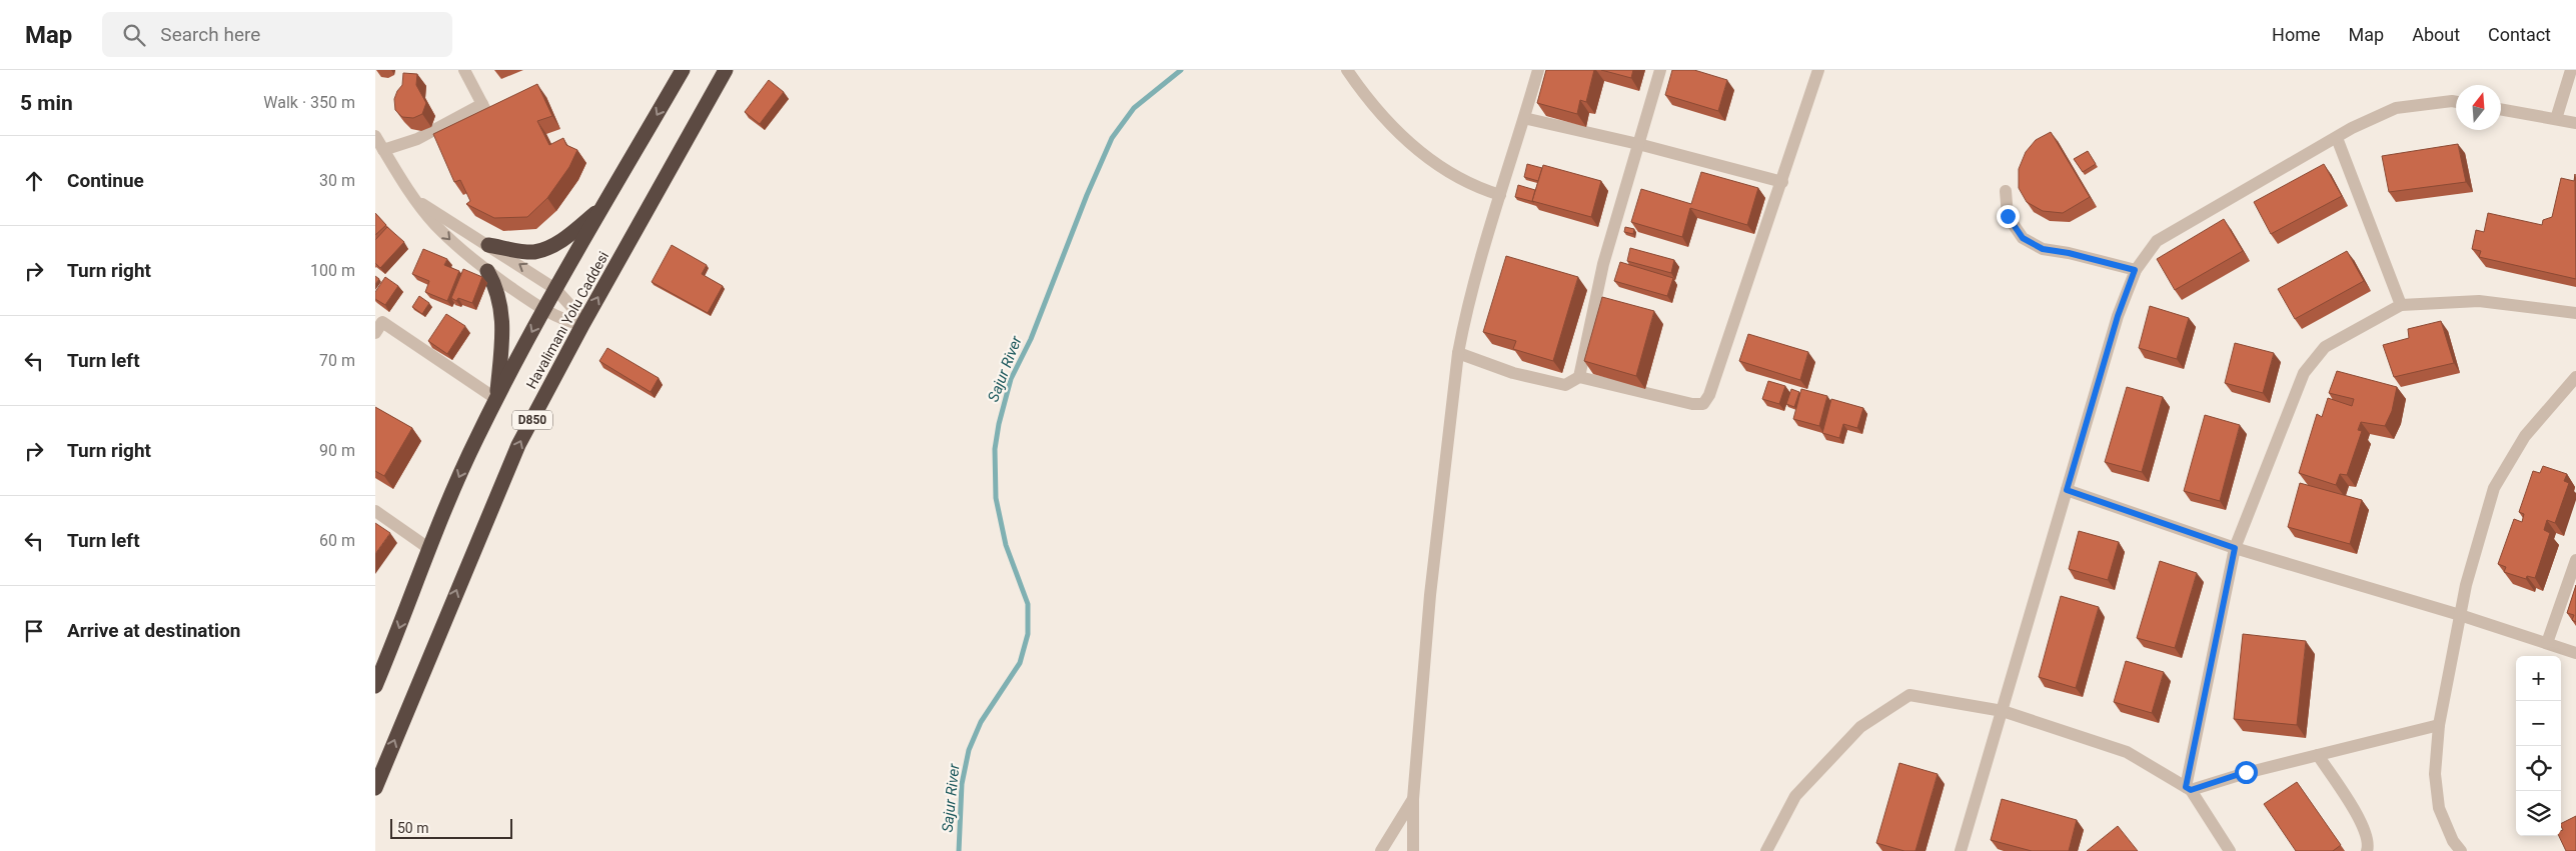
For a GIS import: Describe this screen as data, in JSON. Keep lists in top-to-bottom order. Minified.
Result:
{"streets":{"highway":["Havalimanı Yolu Caddesi","D850"]},"water":["Sajur River"],"scale_bar":"50 m","north":"top","page":{"header":"Map","search":"Search here","nav":["Home","Map","About","Contact"],"heading":["5 min","Walk · 350 m"],"list":[["Continue","30 m"],["Turn right","100 m"],["Turn left","70 m"],["Turn right","90 m"],["Turn left","60 m"],"Arrive at destination"],"map_buttons":["+","−"],"scale":"50 m"}}
